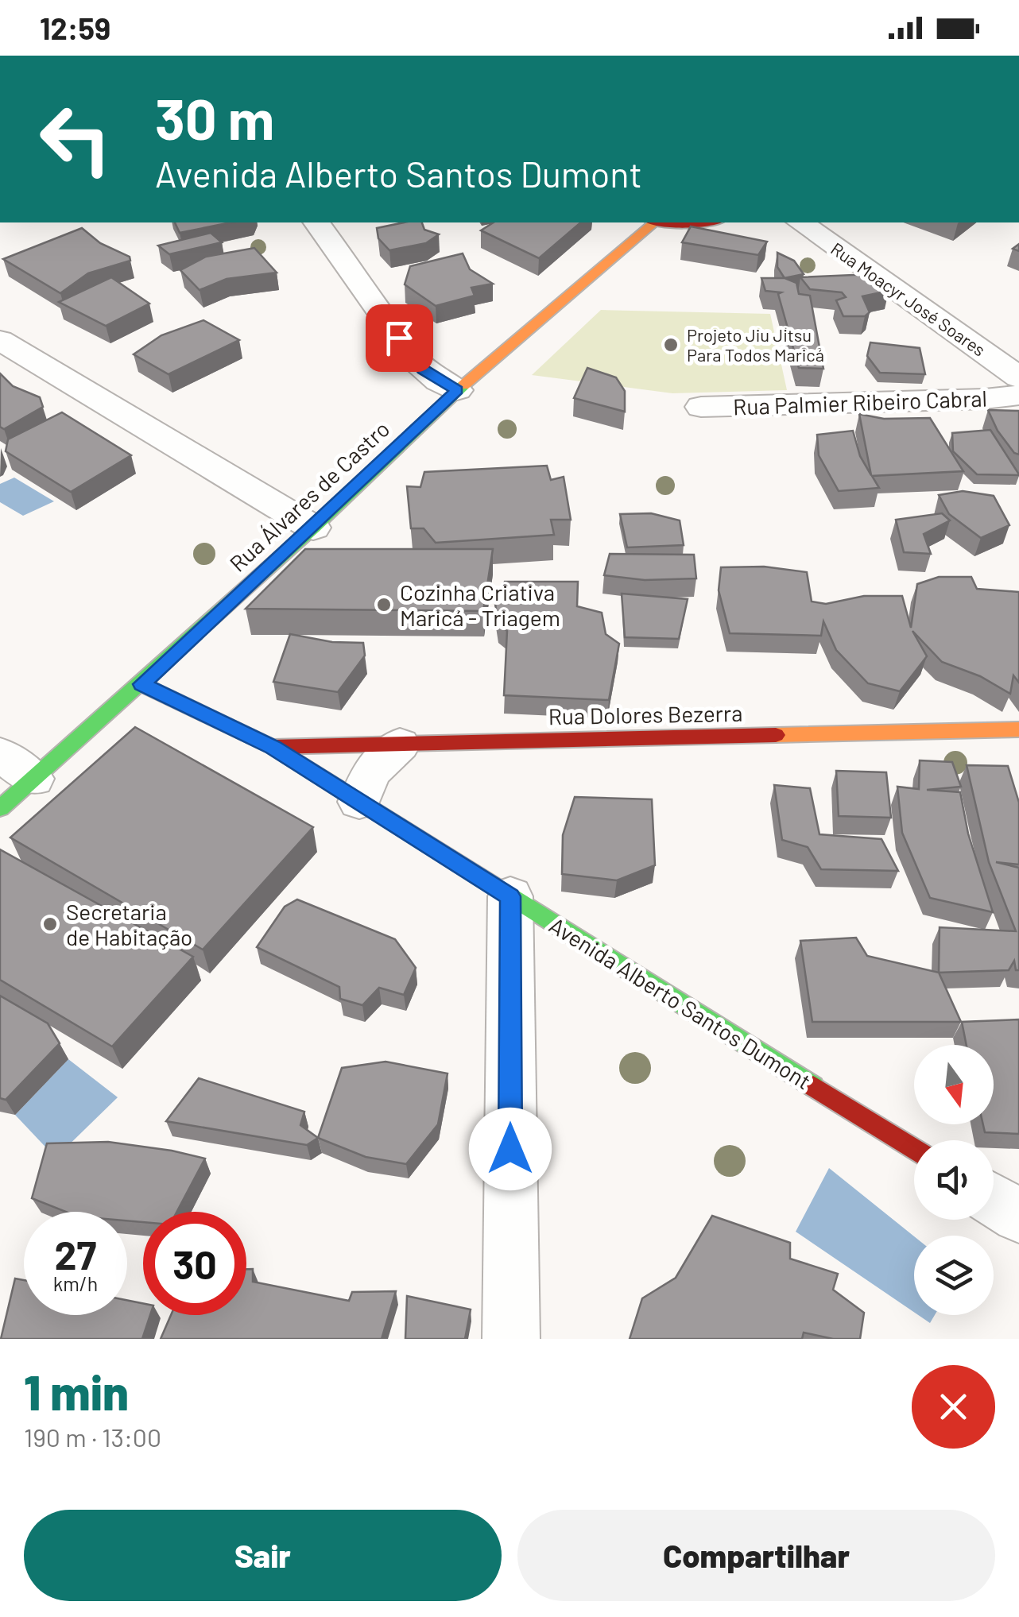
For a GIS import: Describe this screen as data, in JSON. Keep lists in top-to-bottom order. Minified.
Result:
{"streets":{"street":["Rua Moacyr José Soares","Rua Palmier Ribeiro Cabral","Rua Álvares de Castro","Rua Dolores Bezerra","Avenida Alberto Santos Dumont"]},"crossings":[["Rua Álvares de Castro","Avenida Alberto Santos Dumont"],["Rua Dolores Bezerra","Avenida Alberto Santos Dumont"]],"places":["Projeto Jiu Jitsu Para Todos Maricá","Cozinha Criativa Maricá - Triagem","Secretaria de Habitação"],"north":"bottom","page":{"status":"12:59","turn":["30 m","Avenida Alberto Santos Dumont"],"speed":"27 km/h","limit":"30","heading":["1 min","190 m · 13:00"],"buttons":["Sair","Compartilhar"]}}
